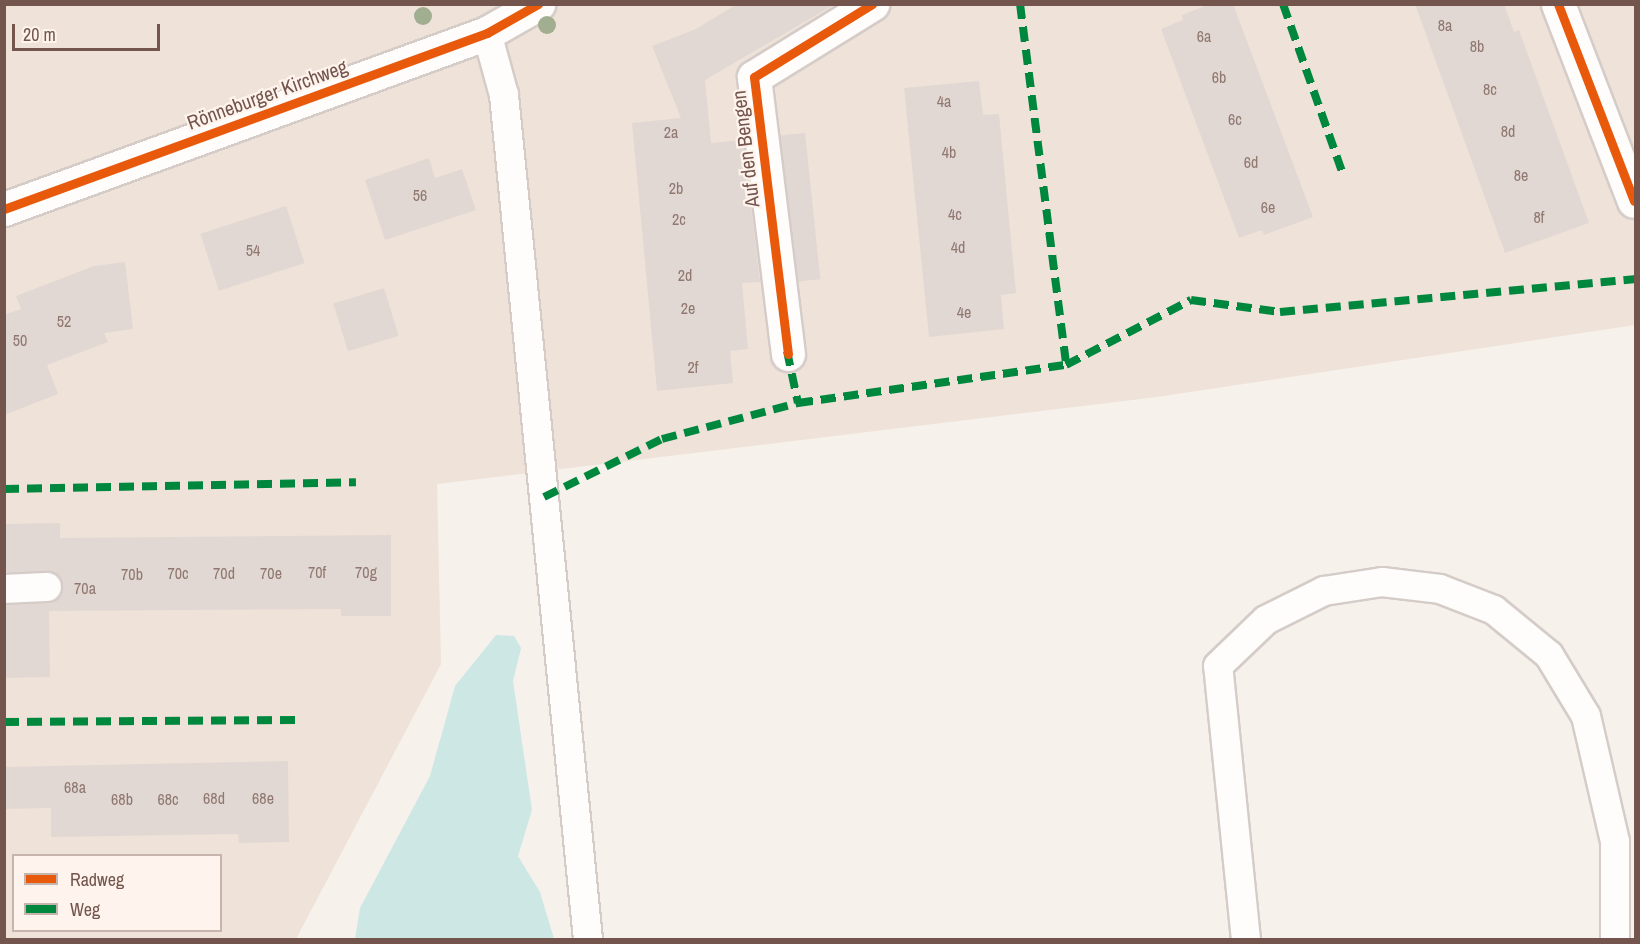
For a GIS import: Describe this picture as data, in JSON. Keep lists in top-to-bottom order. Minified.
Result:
{"streets":{"street":["Rönneburger Kirchweg","Auf den Bengen"]},"house_numbers":["8a","6a","8b","6b","8c","4a","6c","8d","2a","4b","6d","8e","2b","56","6e","4c","8f","2c","4d","54","2d","2e","4e","52","50","2f","70f","70g","70c","70d","70e","70b","70a","68a","68d","68e","68b","68c"],"legend":["Radweg","Weg"],"scale_bar":"20 m"}
